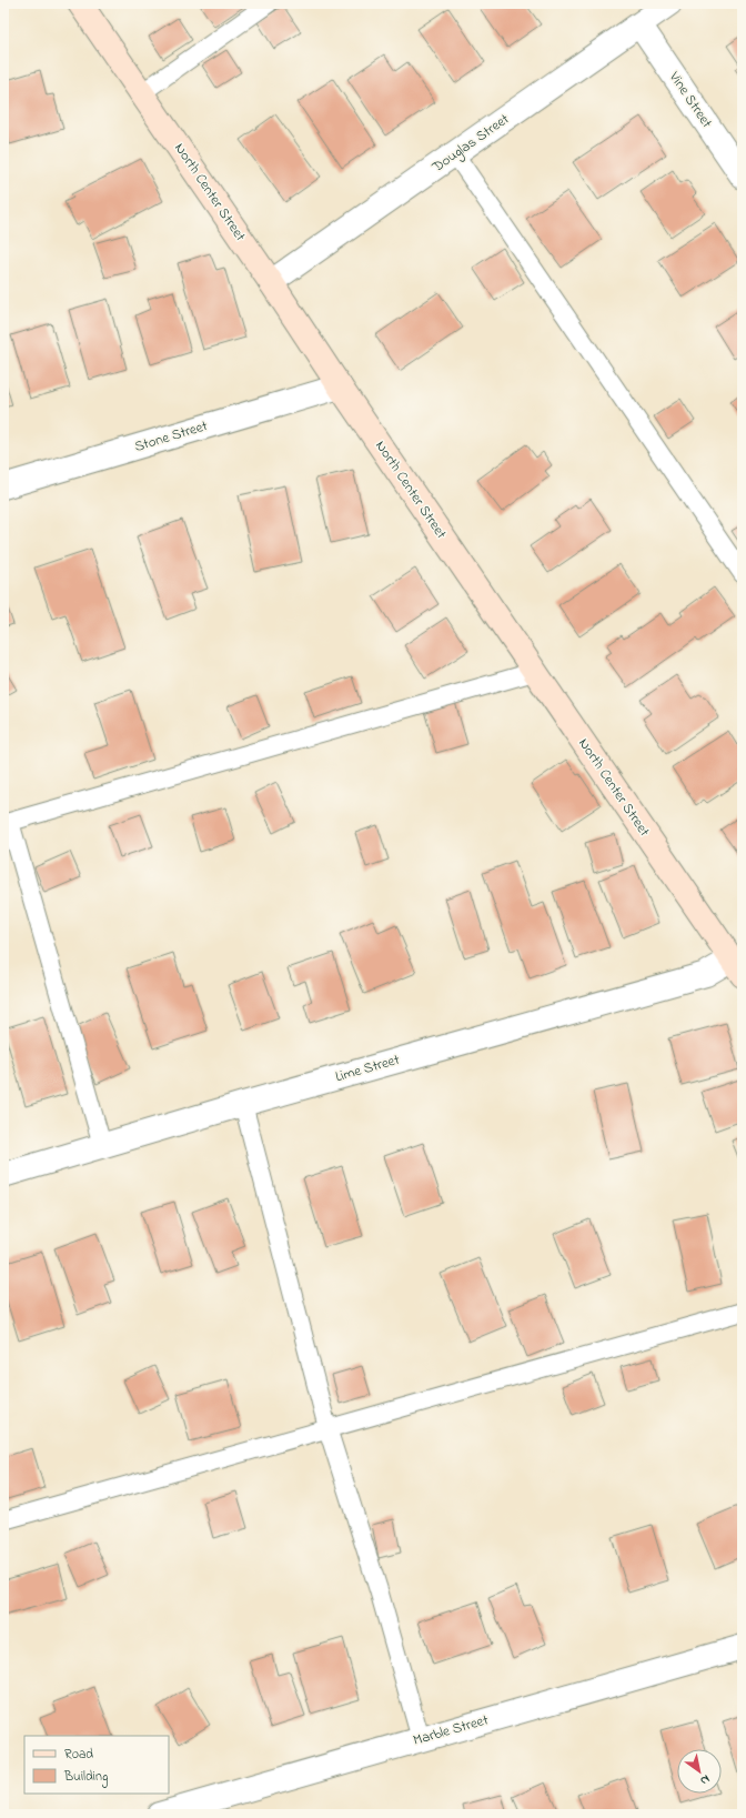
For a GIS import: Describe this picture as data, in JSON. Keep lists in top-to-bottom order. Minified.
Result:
{"streets":{"street":["Vine Street","Douglas Street","North Center Street","Stone Street","Lime Street","Marble Street"]},"crossings":[["Vine Street","Douglas Street"],["Douglas Street","North Center Street"],["North Center Street","Stone Street"],["North Center Street","Lime Street"]],"legend":["Road","Building"],"north":"bottom right"}
